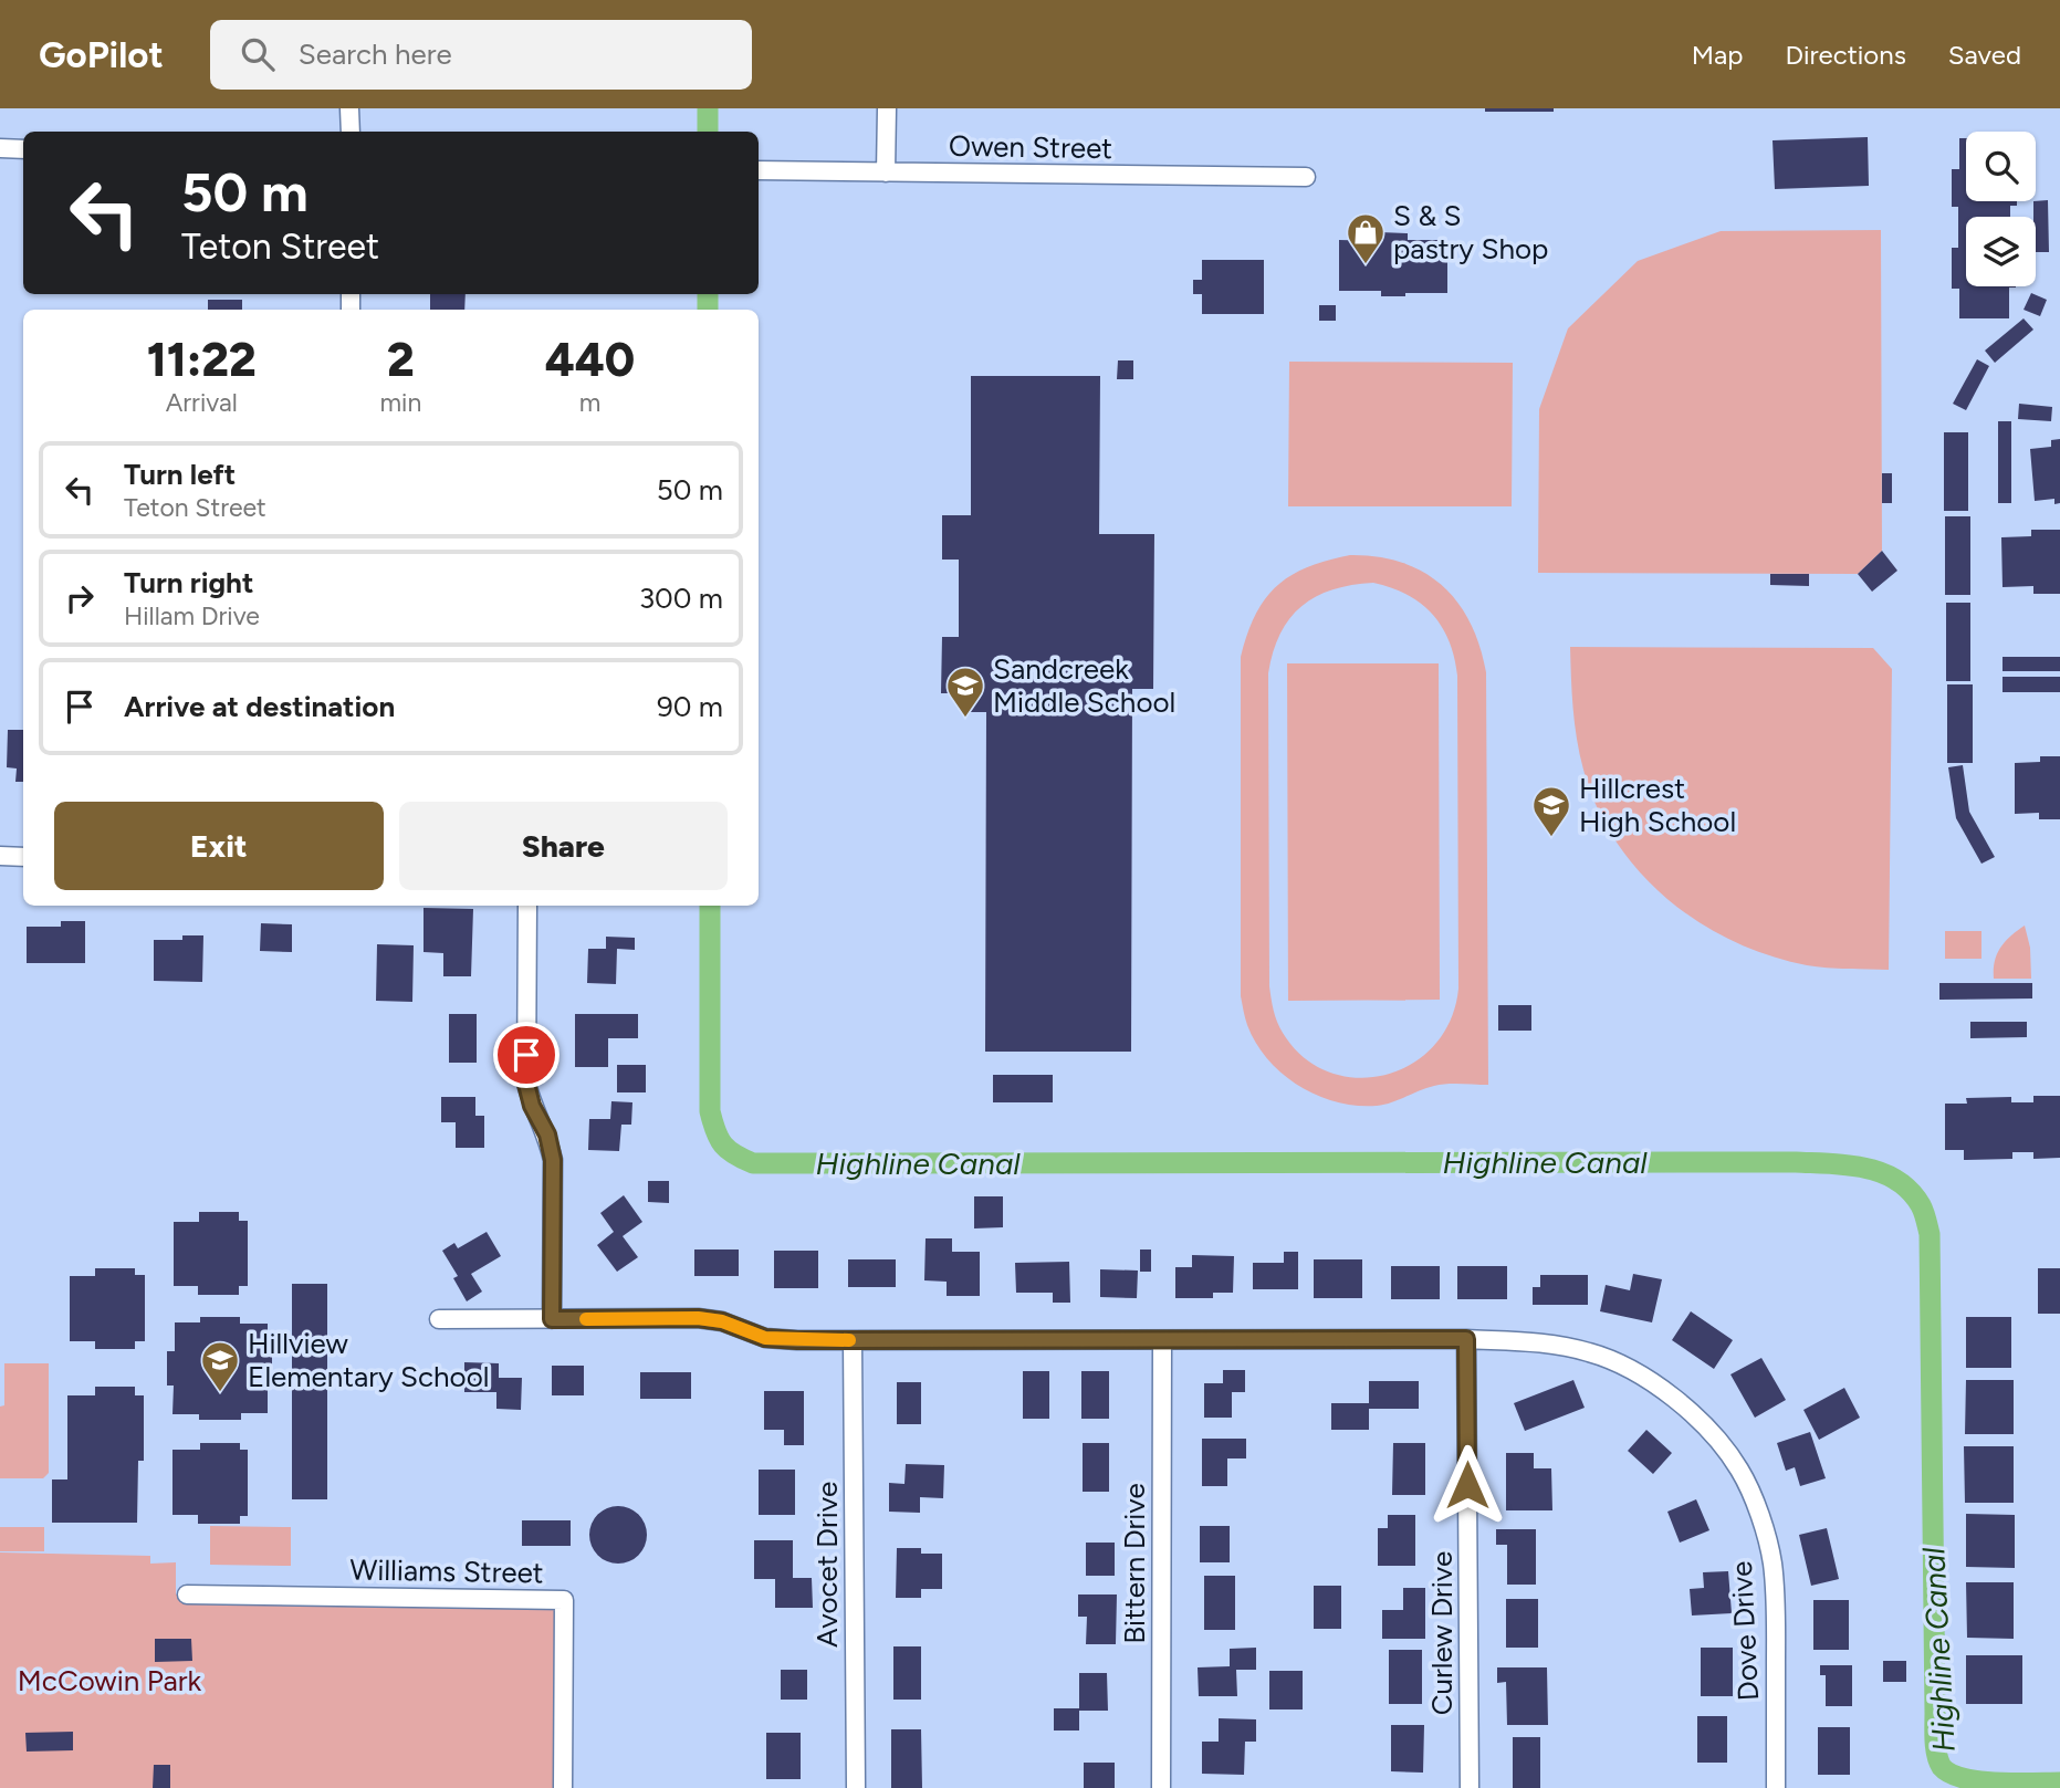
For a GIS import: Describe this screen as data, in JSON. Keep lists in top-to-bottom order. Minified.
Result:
{"streets":{"street":["Owen Street","Bittern Drive","Avocet Drive","Williams Street","Dove Drive","Curlew Drive"]},"crossings":[["Bittern Drive","Dove Drive"],["Avocet Drive","Dove Drive"],["Dove Drive","Curlew Drive"]],"water":["Highline Canal"],"parks":["McCowin Park"],"places":{"shop":["S & S pastry Shop"],"school or university":["Sandcreek Middle School","Hillcrest High School","Hillview Elementary School"]},"page":{"header":"GoPilot","search":"Search here","nav":["Map","Directions","Saved"],"turn":["50 m","Teton Street"],"eta":["11:22","Arrival","2","min","440","m"],"list":[{"name":"Turn left","note":"Teton Street","value":"50 m"},{"name":"Turn right","note":"Hillam Drive","value":"300 m"},{"name":"Arrive at destination","value":"90 m"}],"buttons":["Exit","Share"]}}
